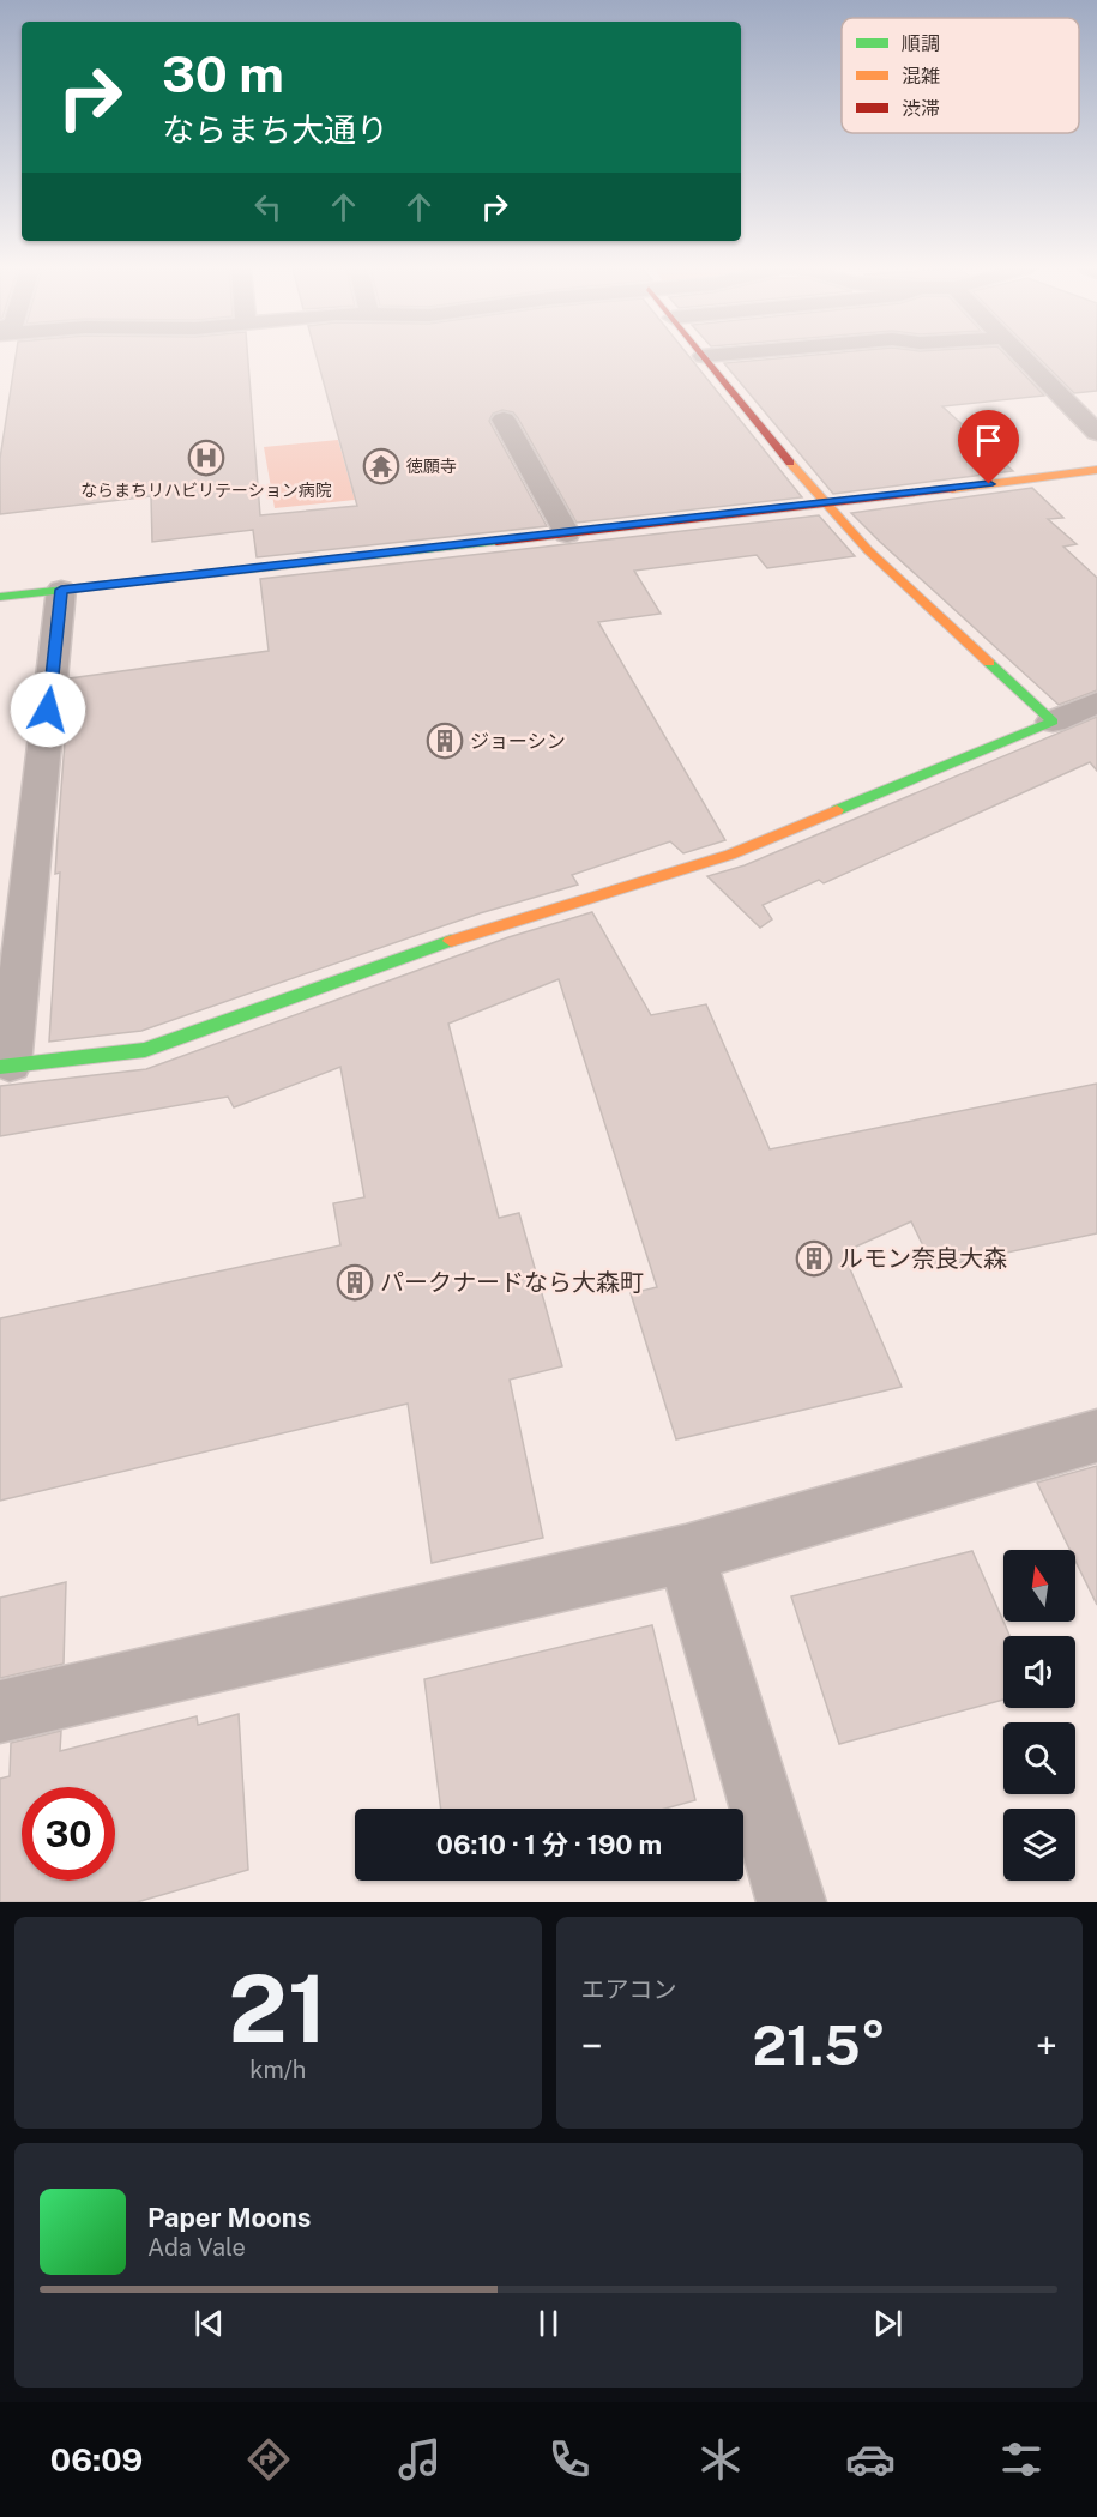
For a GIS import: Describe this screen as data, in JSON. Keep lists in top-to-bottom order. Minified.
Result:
{"places":{"hospital":["ならまちリハビリテーション病院"],"temple":["徳願寺"],"building":["ジョーシン","ルモン奈良大森","パークナードなら大森町"]},"legend":["順調","混雑","渋滞"],"north":"top","page":{"turn":["30 m","ならまち大通り"],"limit":"30","trip":"06:10 · 1 分 · 190 m","tile":[["21","km/h"],"エアコン"],"heat":["−","21.5°","+"],"song":["Paper Moons","Ada Vale"],"tabs":"06:09"}}
